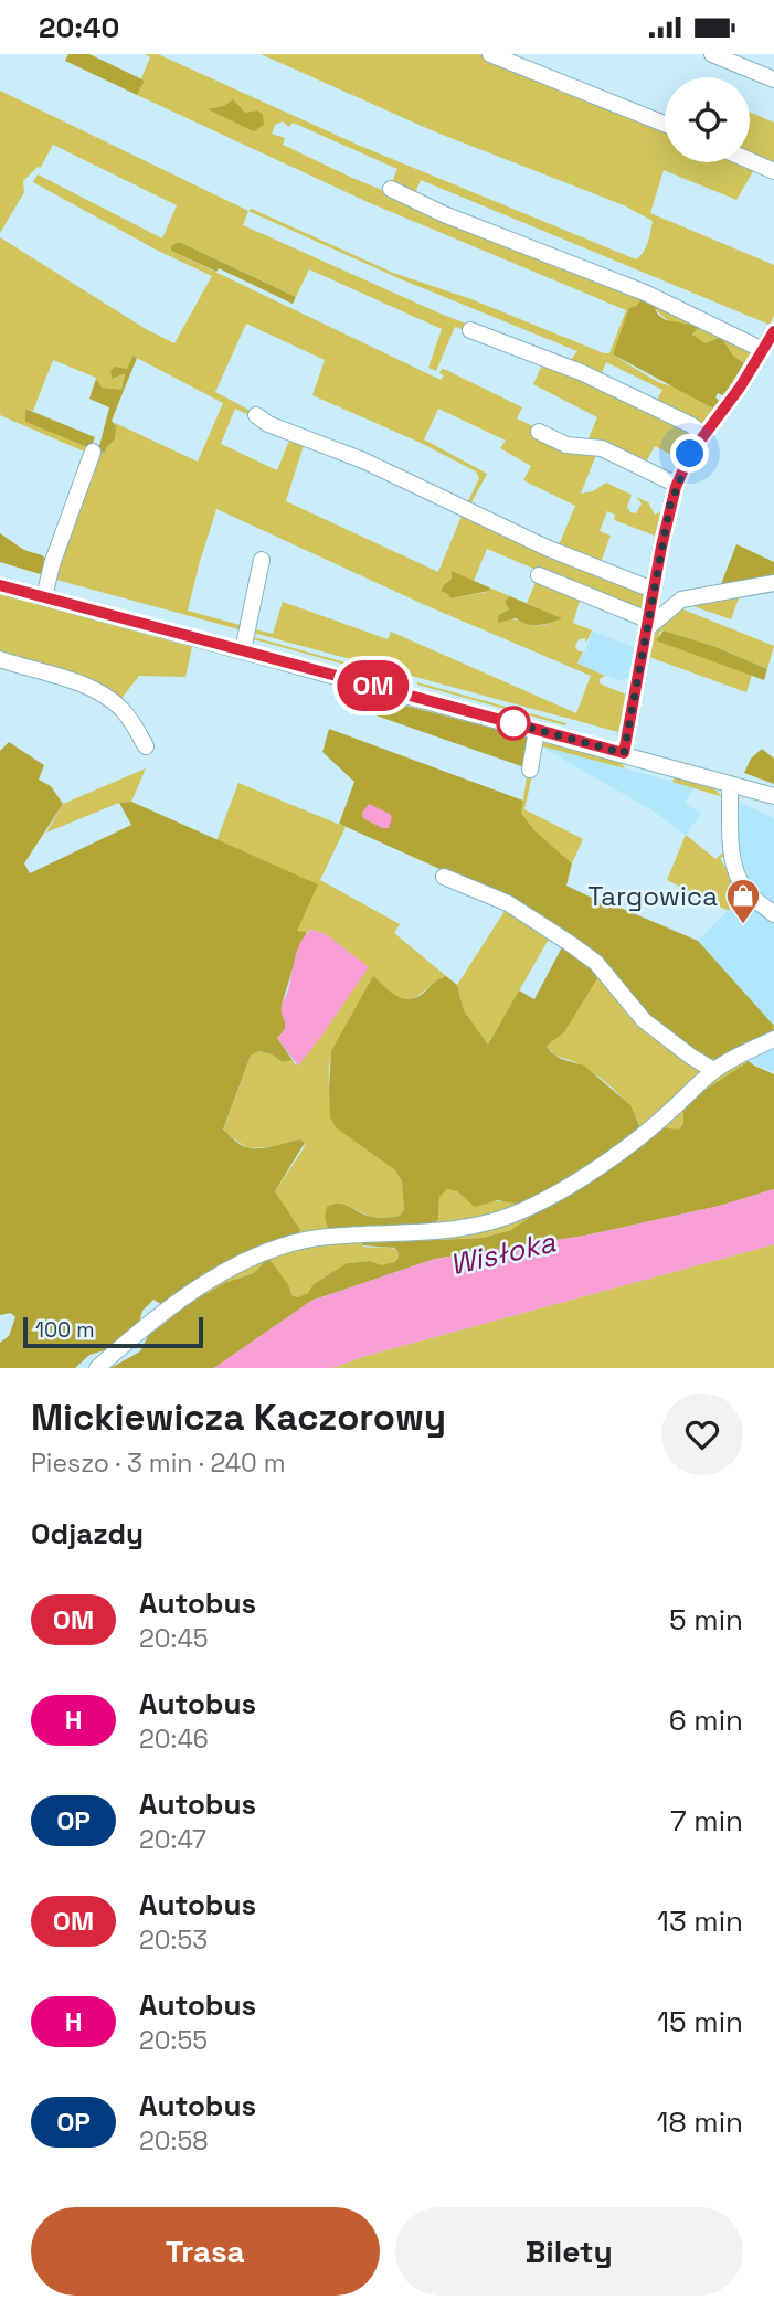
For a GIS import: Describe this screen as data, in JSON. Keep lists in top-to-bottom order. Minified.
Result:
{"water":["Wisłoka"],"places":{"shop":["Targowica"]},"lines":["bus line OM"],"scale_bar":"100 m","page":{"status":"20:40","on_map":"OM","scale":"100 m","heading":[["Mickiewicza Kaczorowy","Pieszo · 3 min · 240 m"],"Odjazdy"],"list":[{"mark":"OM","name":"Autobus","note":"20:45","value":"5 min"},{"mark":"H","name":"Autobus","note":"20:46","value":"6 min"},{"mark":"OP","name":"Autobus","note":"20:47","value":"7 min"},{"mark":"OM","name":"Autobus","note":"20:53","value":"13 min"},{"mark":"H","name":"Autobus","note":"20:55","value":"15 min"},{"mark":"OP","name":"Autobus","note":"20:58","value":"18 min"}],"buttons":["Trasa","Bilety"]}}
